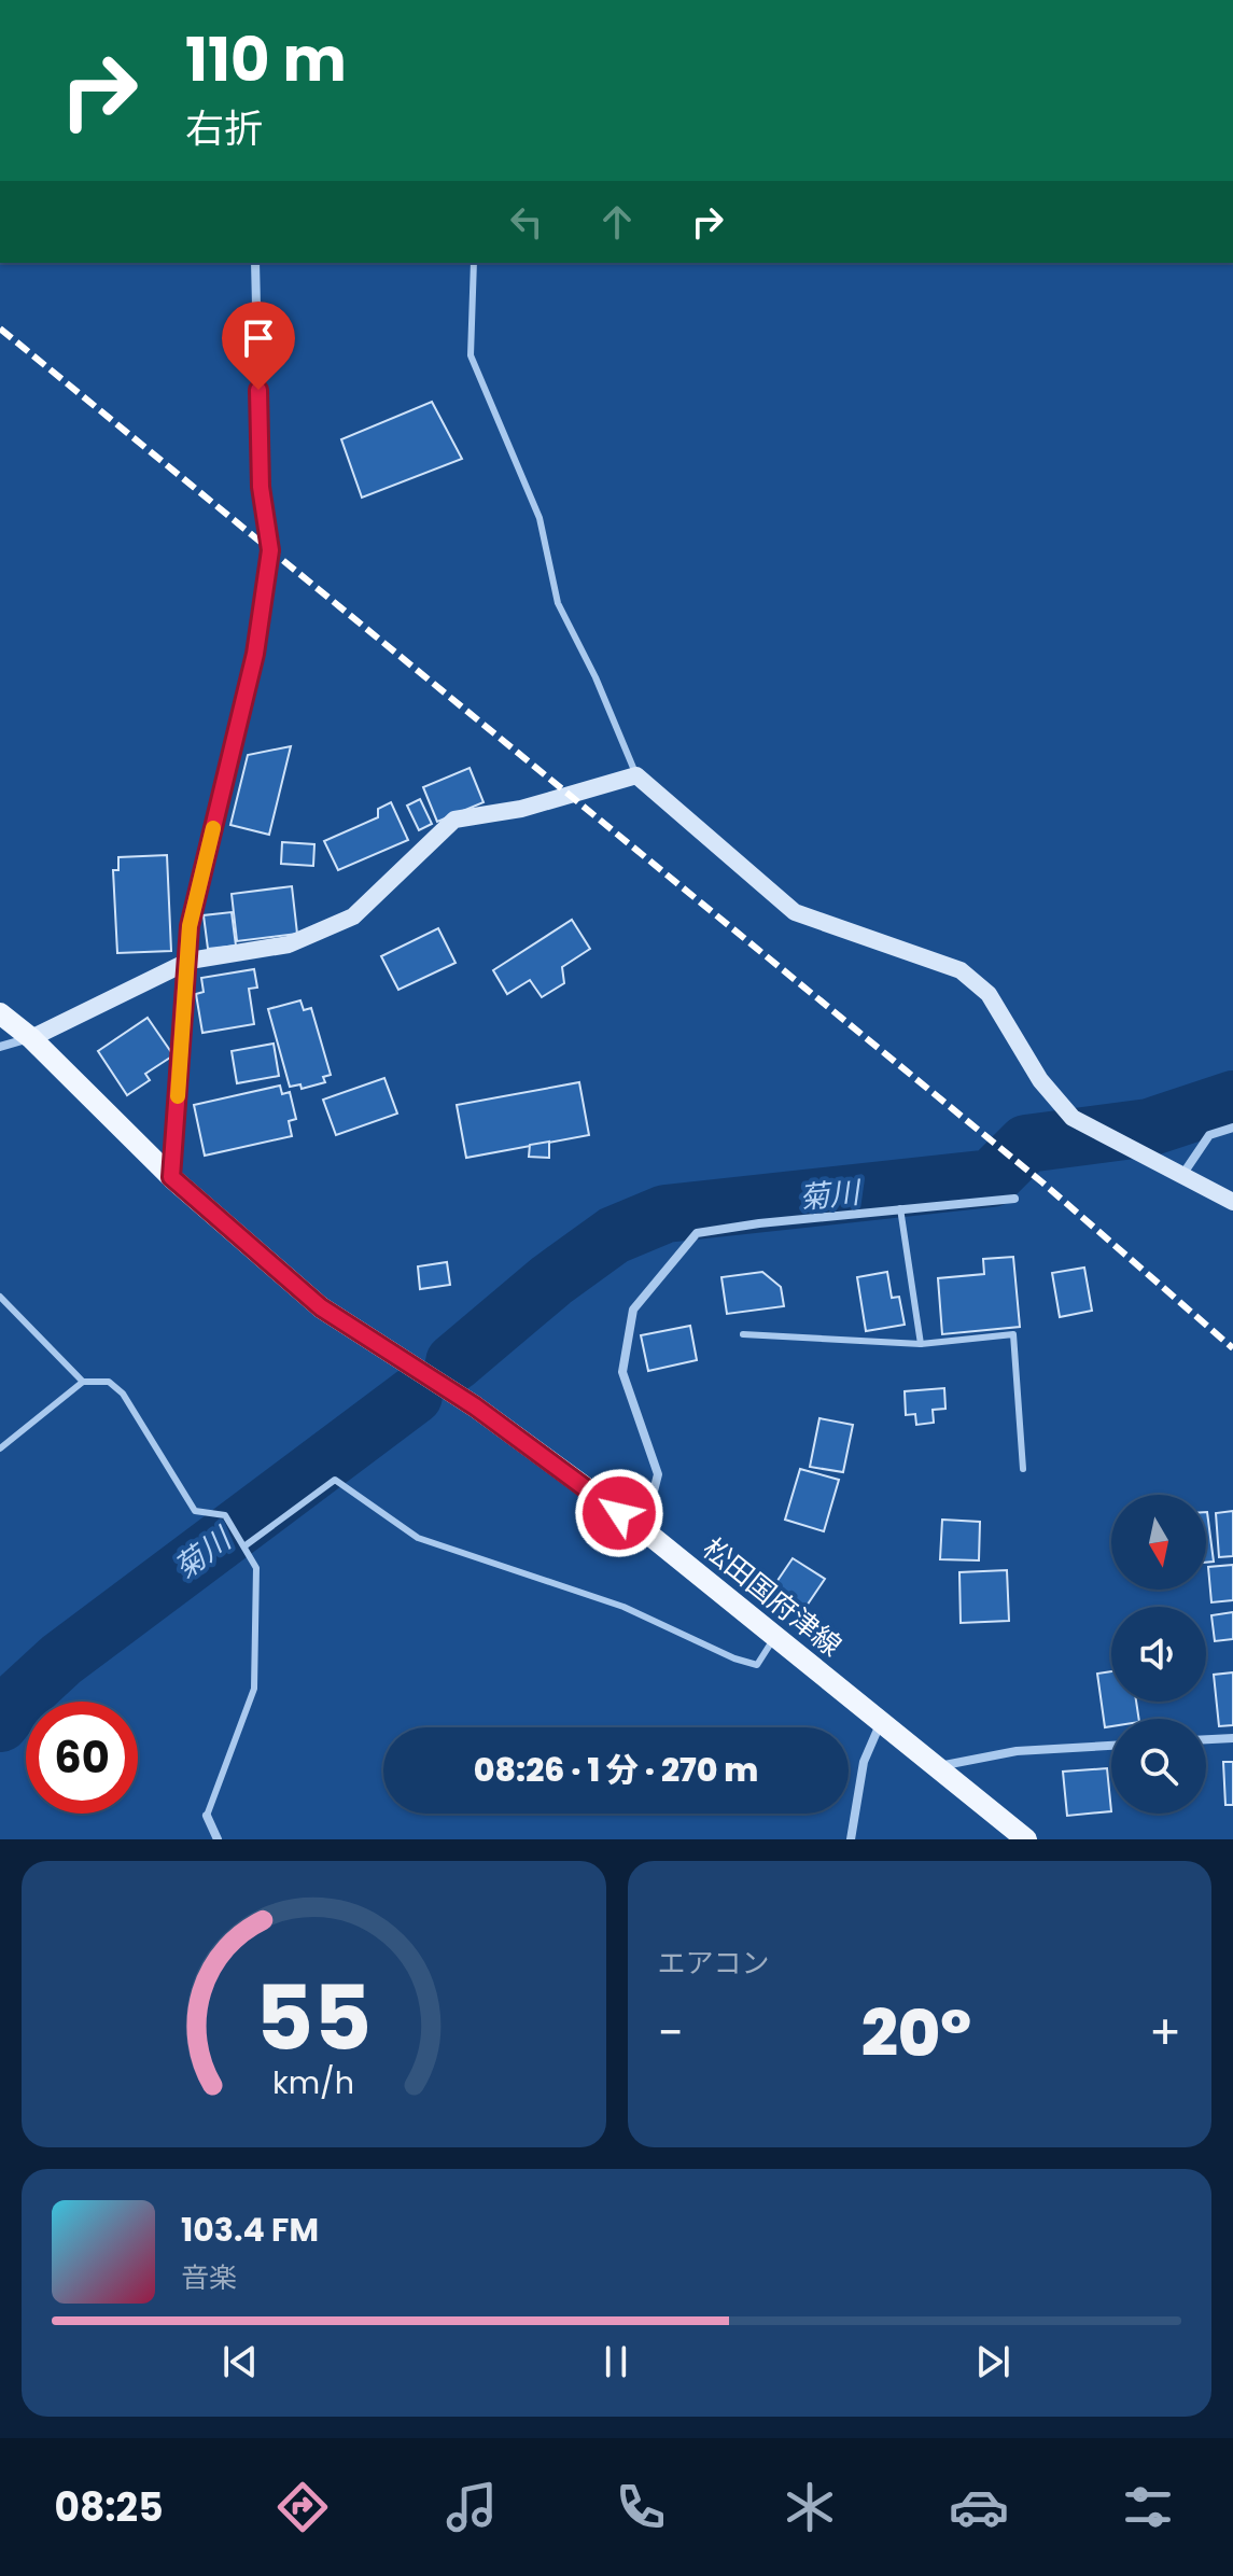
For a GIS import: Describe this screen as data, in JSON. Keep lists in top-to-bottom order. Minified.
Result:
{"streets":{"main road":["松田国府津線"]},"water":["菊川"],"north":"bottom","page":{"turn":["110 m","右折"],"limit":"60","trip":"08:26 · 1 分 · 270 m","tile":"エアコン","heat":["−","20°","+"],"song":["103.4 FM","音楽"],"tabs":"08:25","gauge":["55","km/h"]}}
